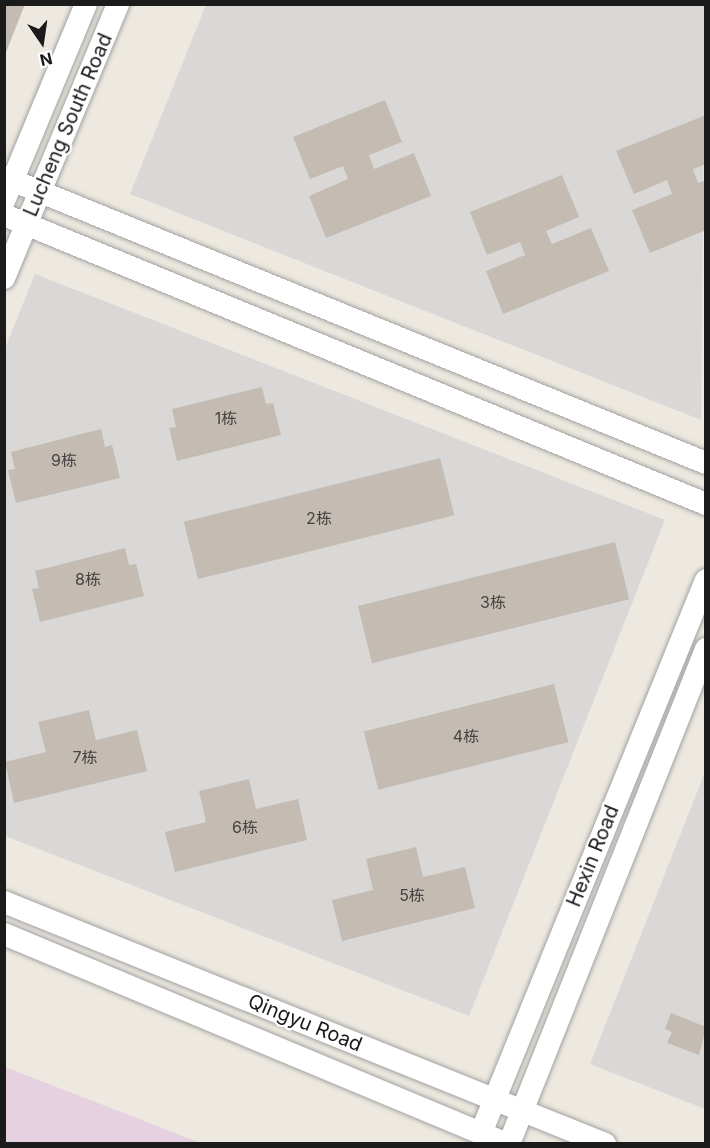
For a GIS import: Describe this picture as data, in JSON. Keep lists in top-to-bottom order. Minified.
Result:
{"streets":{"street":["Lucheng South Road","Hexin Road","Qingyu Road"]},"crossings":[["Hexin Road","Qingyu Road"]],"house_numbers":["1栋","9栋","2栋","8栋","3栋","4栋","7栋","6栋","5栋"],"north":"bottom"}
